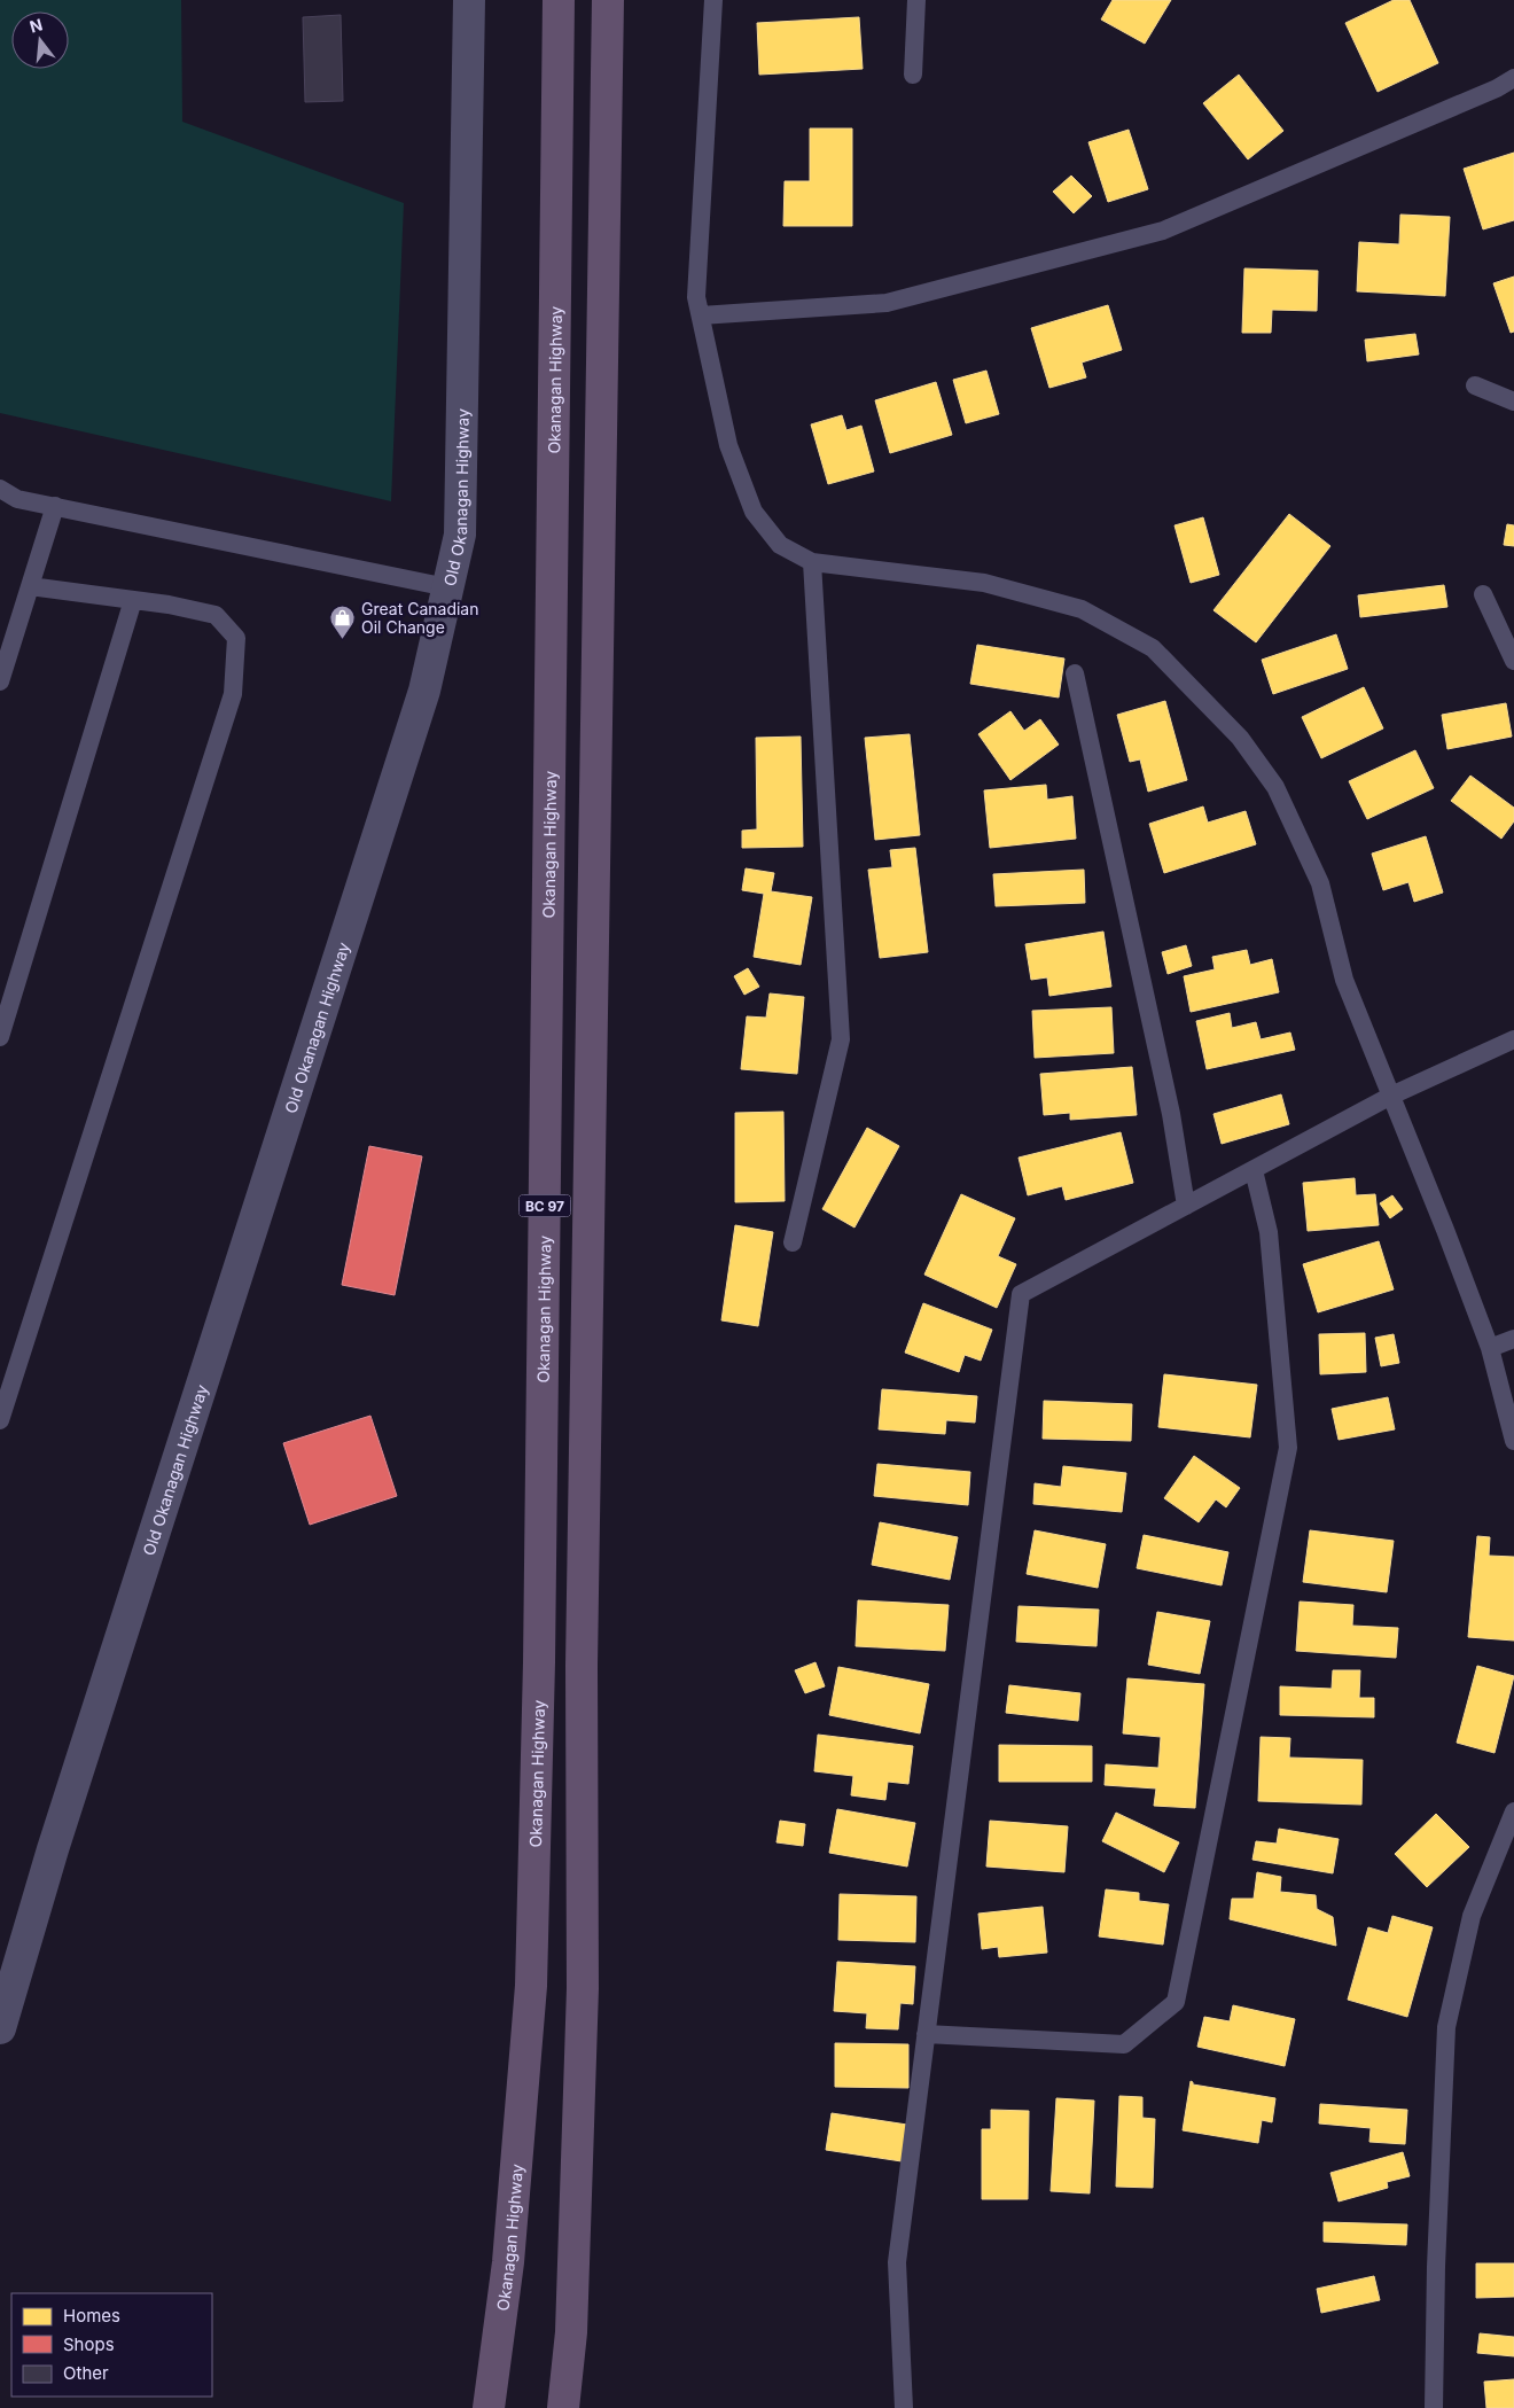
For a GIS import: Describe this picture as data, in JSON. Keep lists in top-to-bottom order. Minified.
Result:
{"streets":{"highway":["Okanagan Highway","BC 97"],"street":["Old Okanagan Highway"]},"places":{"shop":["Great Canadian Oil Change"]},"legend":["Homes","Shops","Other"],"north":"top"}
